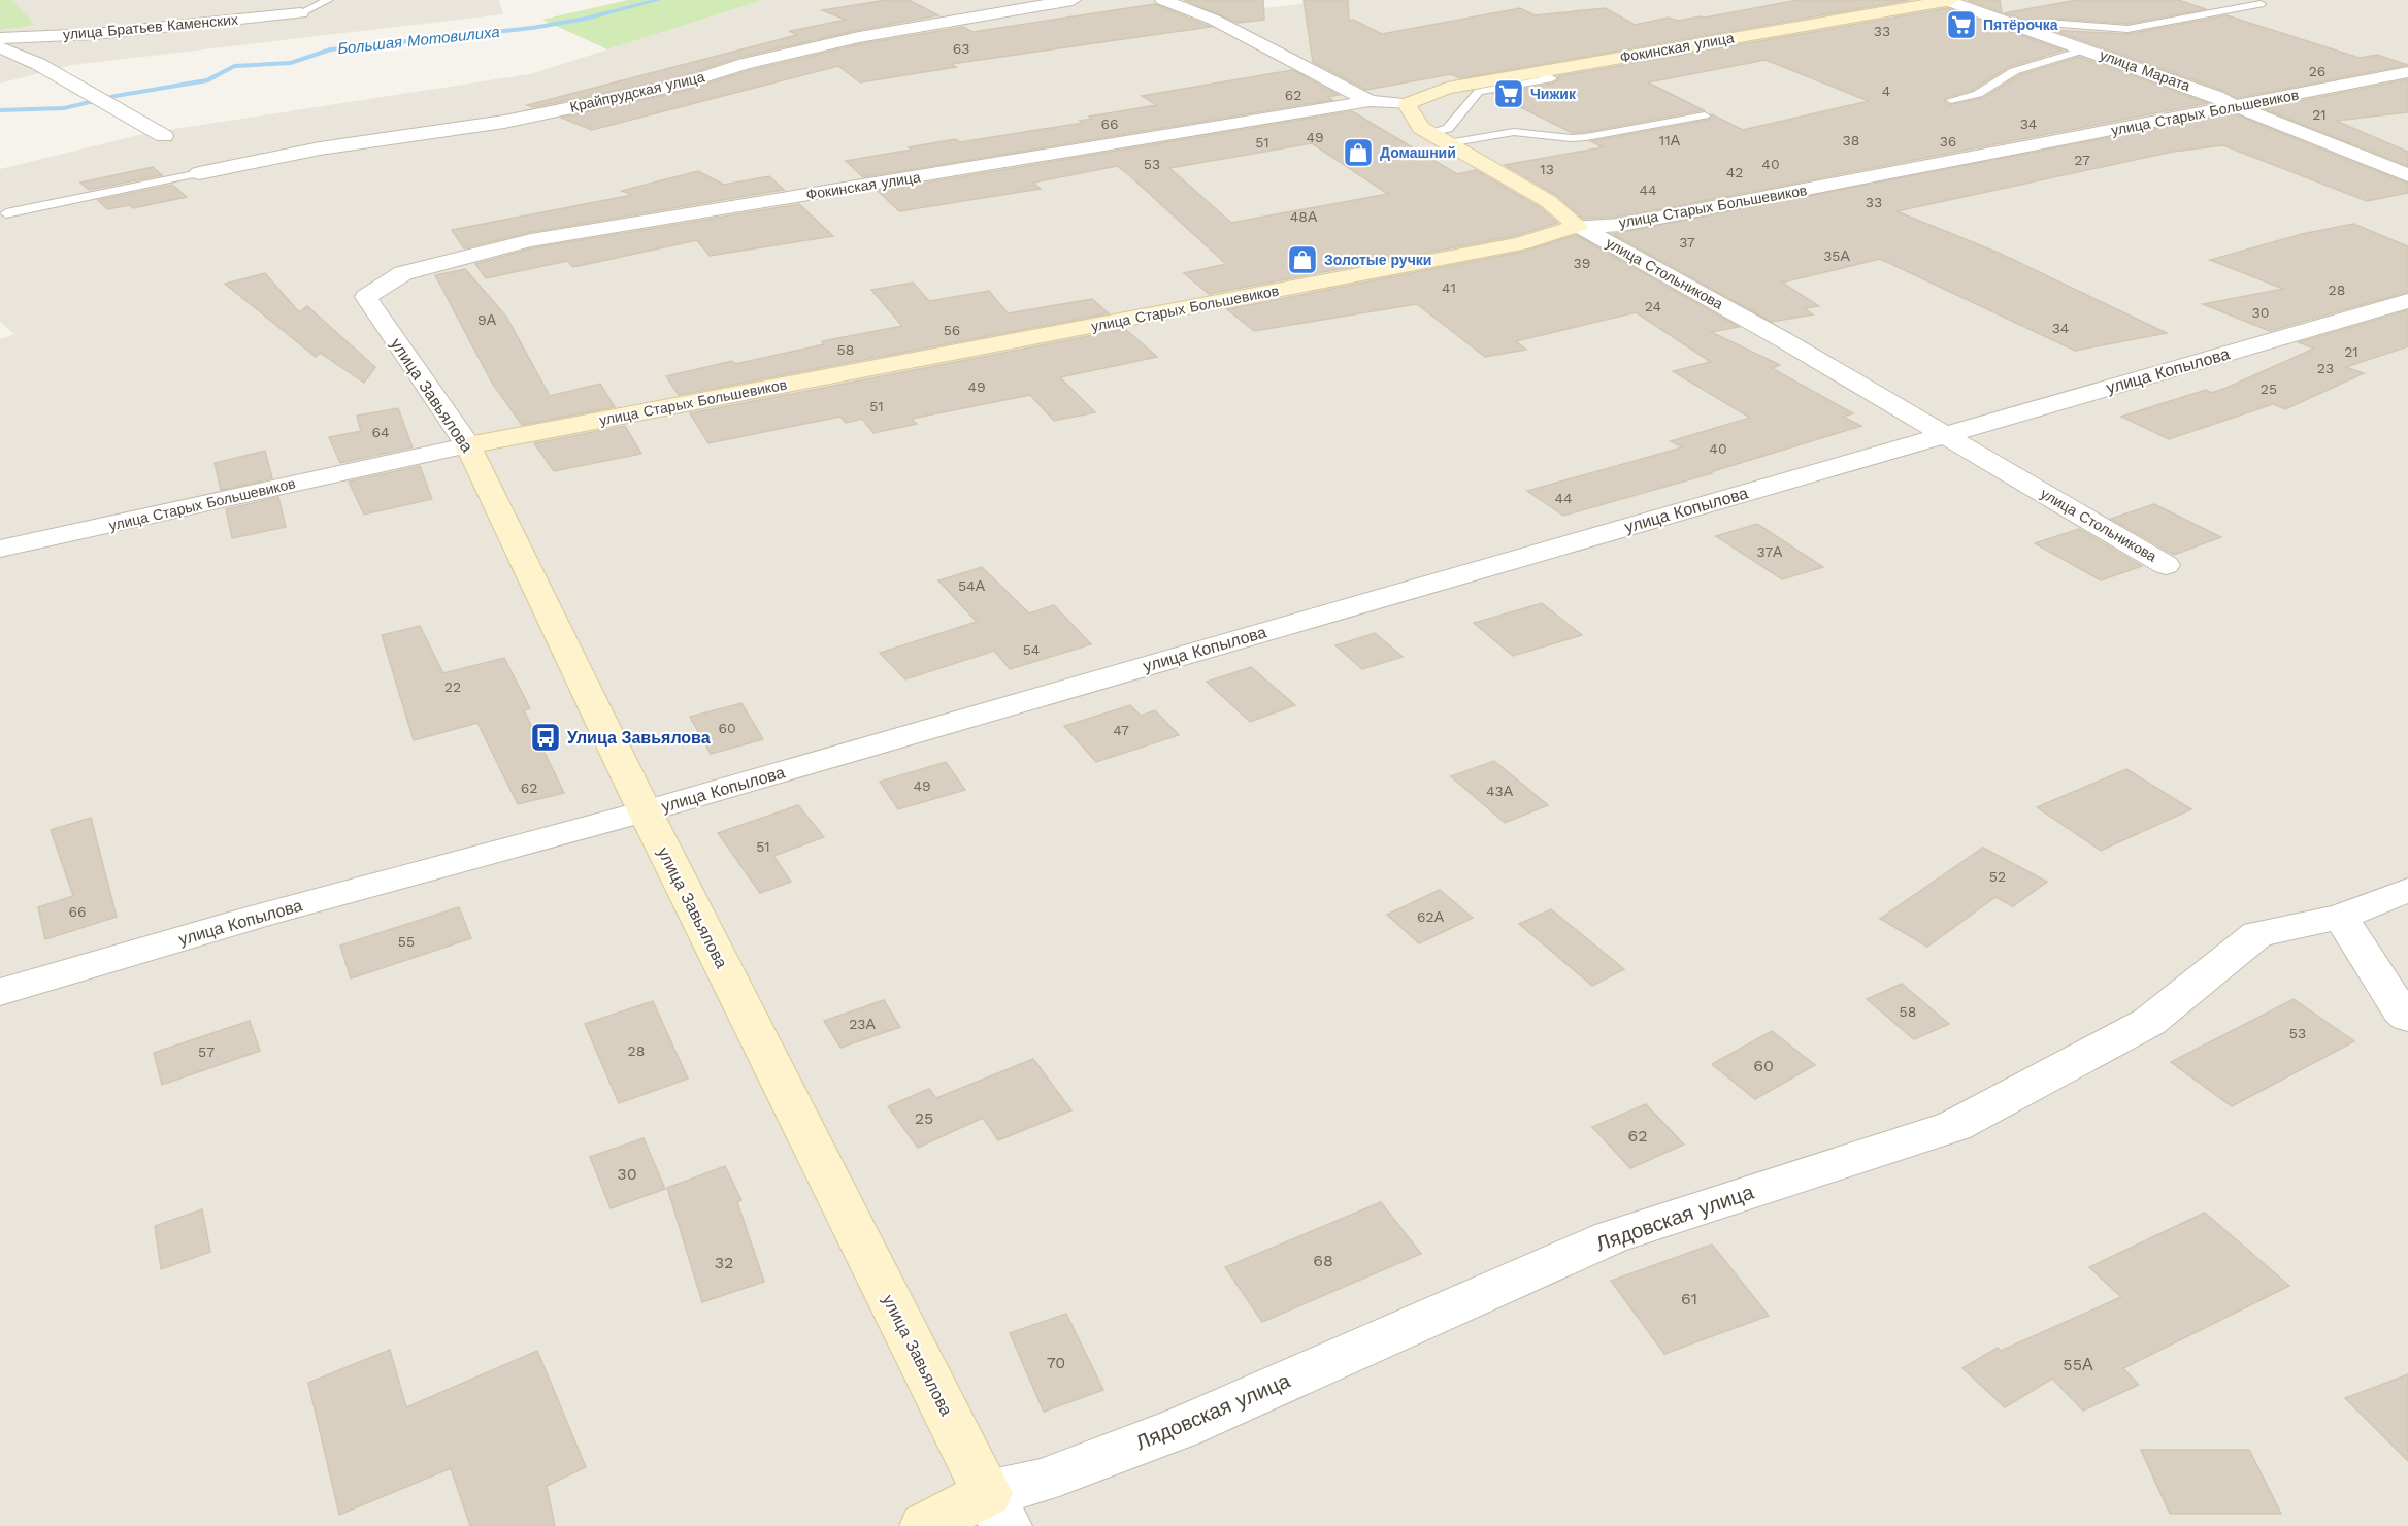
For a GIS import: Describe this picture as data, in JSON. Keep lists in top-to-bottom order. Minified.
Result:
{"streets":{"main road":["Фокинская улица","улица Старых Большевиков","улица Стольникова","улица Завьялова","Лядовская улица"],"street":["улица Братьев Каменских","улица Марата","Крайпрудская улица","улица Копылова"]},"crossings":[["Фокинская улица","улица Марата"],["Фокинская улица","улица Стольникова"],["Фокинская улица","улица Завьялова"],["улица Марата","улица Старых Большевиков"],["улица Старых Большевиков","улица Стольникова"],["улица Старых Большевиков","улица Завьялова"],["улица Стольникова","улица Копылова"],["улица Копылова","улица Завьялова"],["улица Завьялова","Лядовская улица"]],"water":["Большая Мотовилиха"],"places":{"supermarket":["Пятёрочка","Чижик"],"shop":["Домашний","Золотые ручки"],"bus stop":["Улица Завьялова"]},"house_numbers":["33","63","26","4","62","21","66","34","49","11А","38","36","51","27","53","40","13","42","44","33","48А","37","35А","39","41","28","24","30","9А","34","56","58","21","23","49","25","51","64","40","44","37А","54А","54","22","60","47","49","62","43А","51","52","66","62А","55","58","23А","53","28","57","60","25","62","30","68","32","61","70","55А"]}
